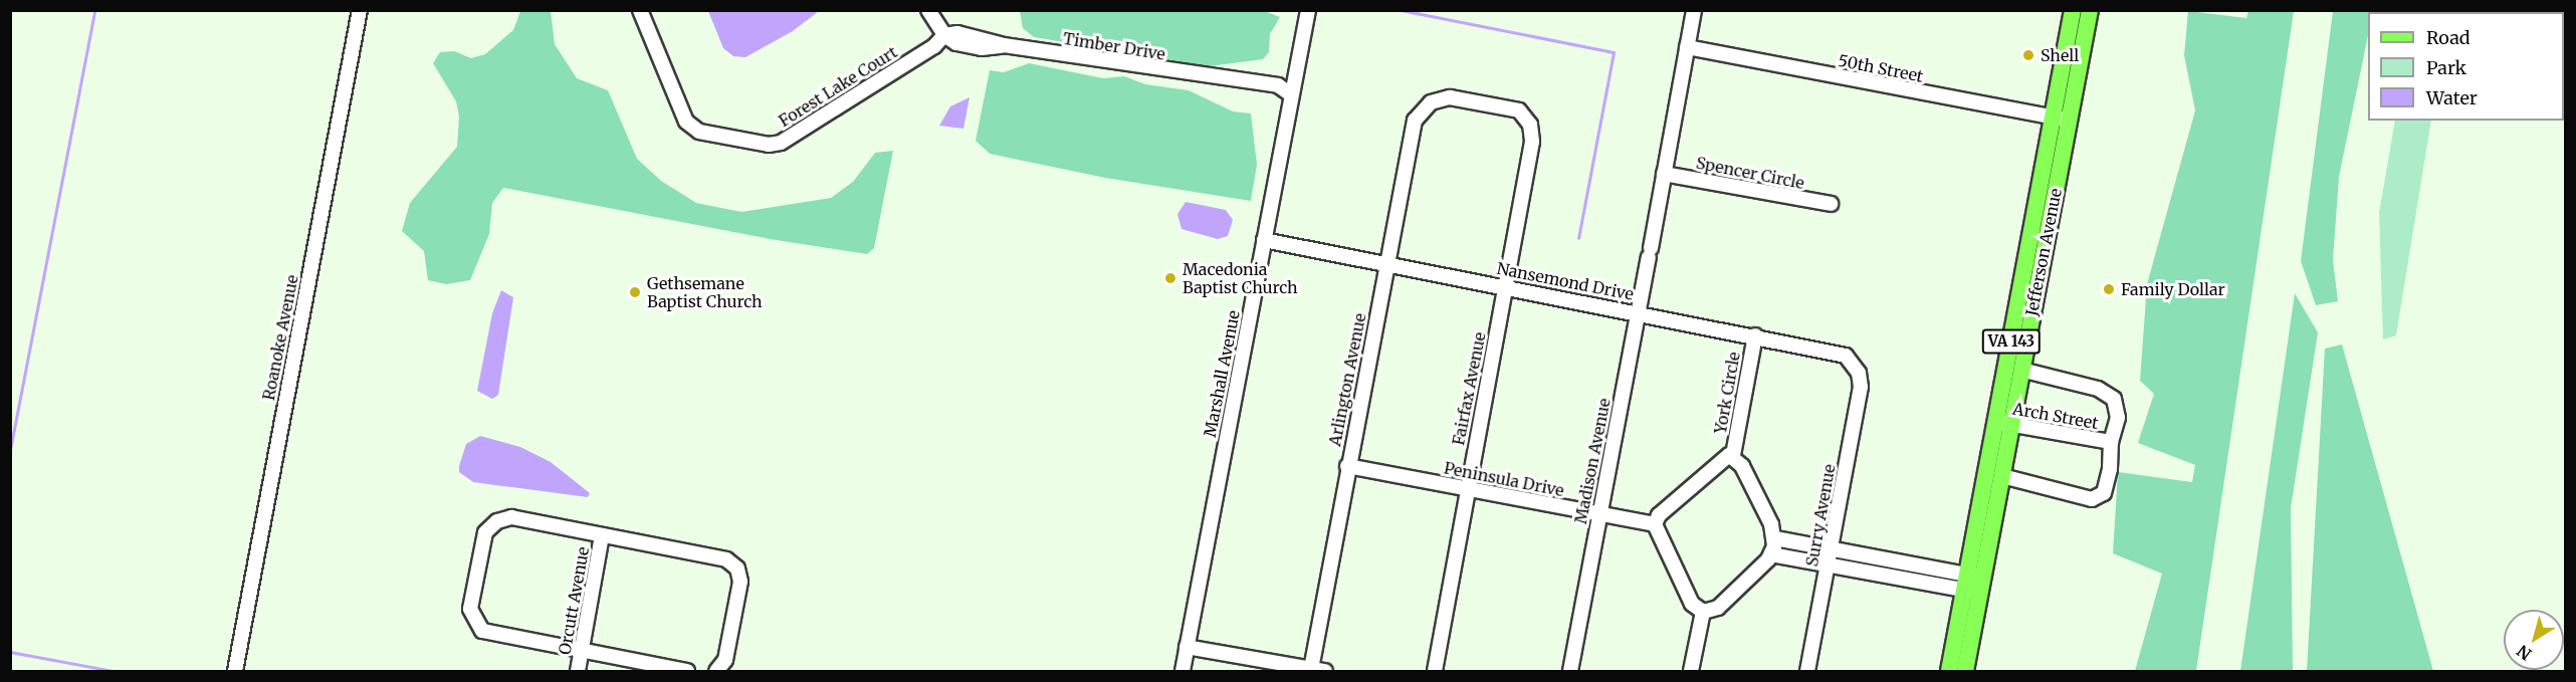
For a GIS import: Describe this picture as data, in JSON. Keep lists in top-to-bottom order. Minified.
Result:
{"streets":{"main road":["Jefferson Avenue","VA 143"],"street":["Timber Drive","50th Street","Forest Lake Court","Spencer Circle","Nansemond Drive","Roanoke Avenue","Marshall Avenue","Arlington Avenue","Fairfax Avenue","York Circle","Arch Street","Madison Avenue","Peninsula Drive","Surry Avenue","Orcutt Avenue"]},"crossings":[["Timber Drive","Forest Lake Court"],["Timber Drive","Marshall Avenue"],["50th Street","Jefferson Avenue"],["50th Street","Madison Avenue"],["Spencer Circle","Madison Avenue"],["Jefferson Avenue","Arch Street"],["Nansemond Drive","Marshall Avenue"],["Nansemond Drive","Arlington Avenue"],["Nansemond Drive","Fairfax Avenue"],["Nansemond Drive","York Circle"],["Nansemond Drive","Madison Avenue"],["Nansemond Drive","Surry Avenue"],["Arlington Avenue","Fairfax Avenue"],["Arlington Avenue","Peninsula Drive"],["Fairfax Avenue","Peninsula Drive"],["York Circle","Peninsula Drive"],["Madison Avenue","Peninsula Drive"]],"places":["Shell","Macedonia Baptist Church","Family Dollar","Gethsemane Baptist Church"],"legend":["Road","Park","Water"],"north":"bottom left"}
